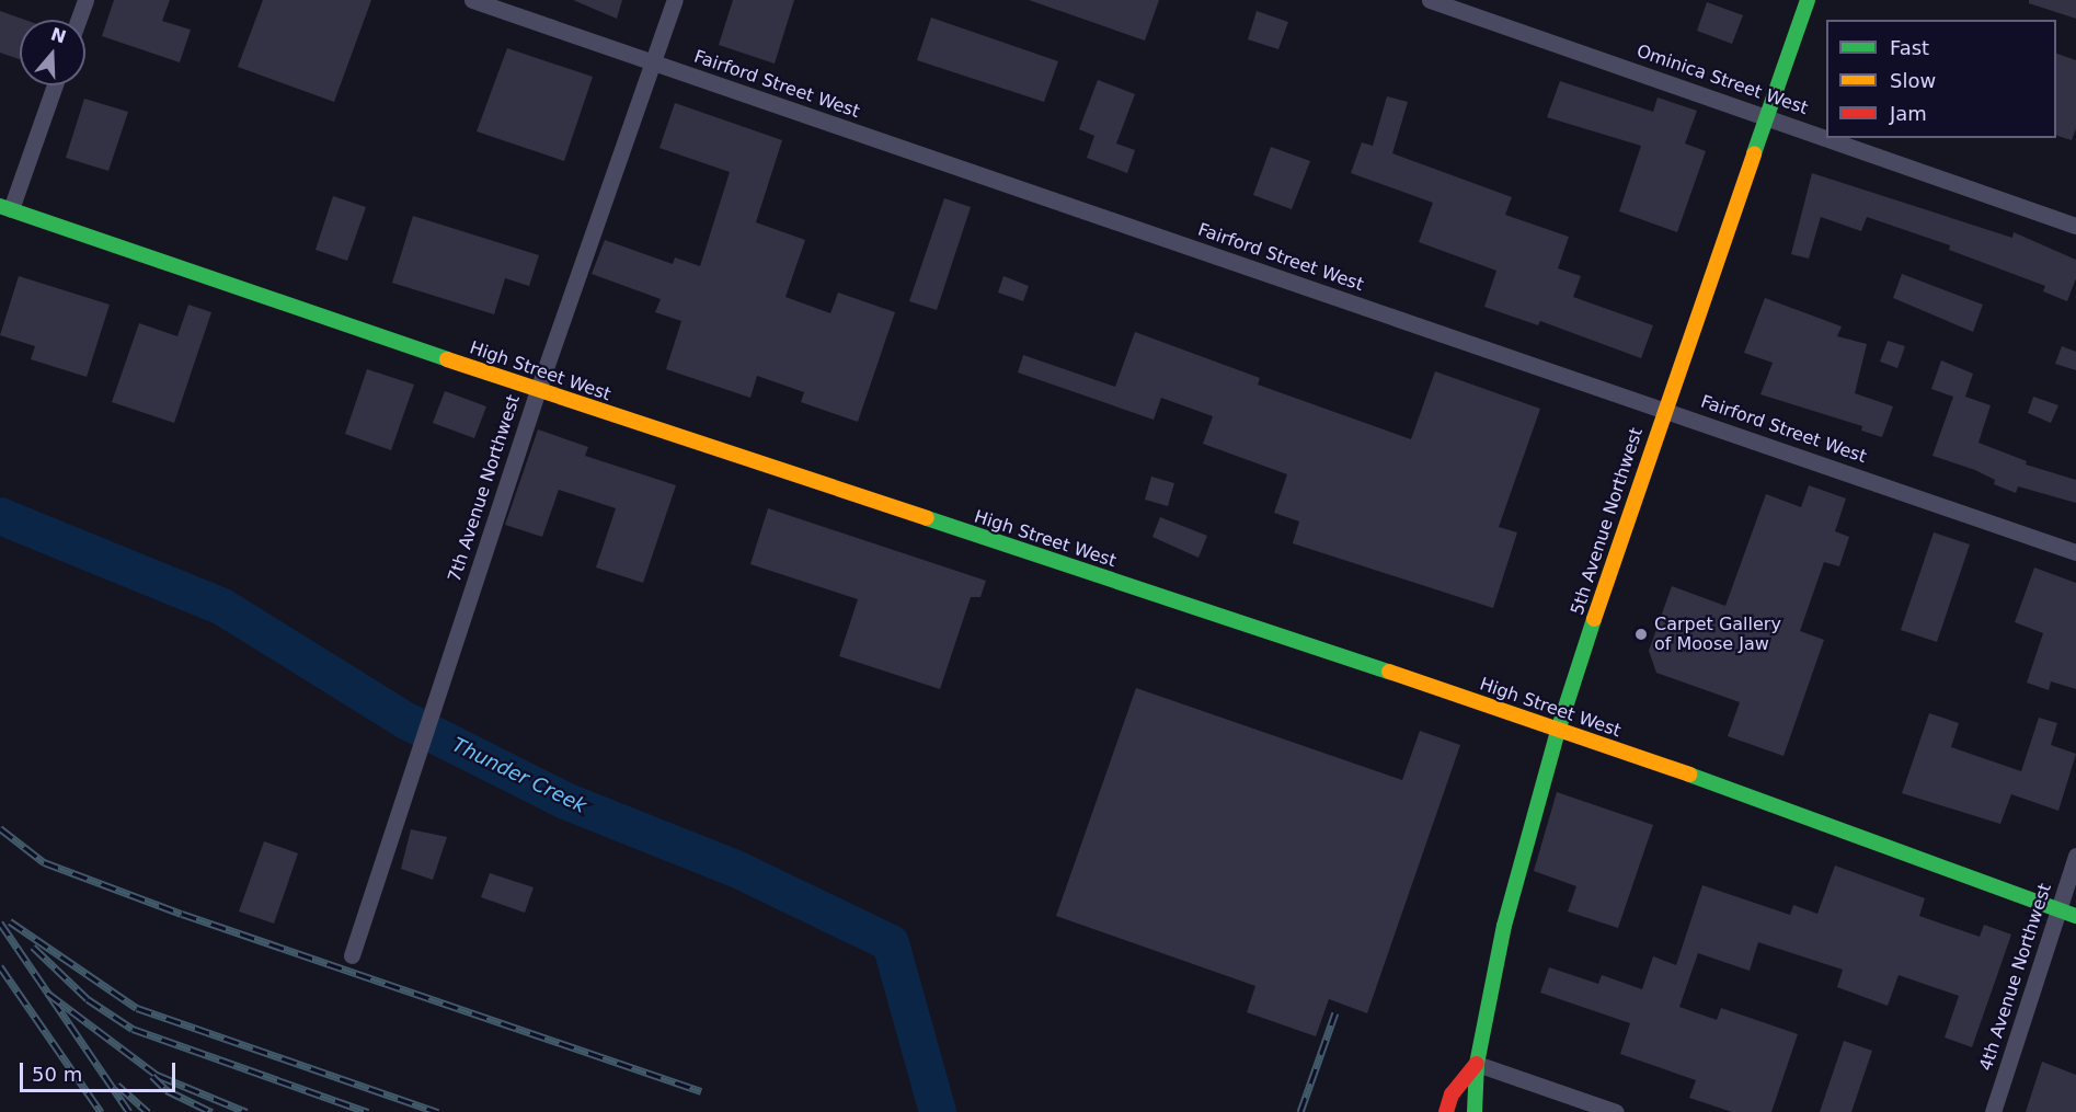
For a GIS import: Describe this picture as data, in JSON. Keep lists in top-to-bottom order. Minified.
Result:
{"streets":{"main road":["High Street West","5th Avenue Northwest"],"street":["Ominica Street West","Fairford Street West","7th Avenue Northwest","4th Avenue Northwest"]},"crossings":[["Ominica Street West","5th Avenue Northwest"],["Fairford Street West","7th Avenue Northwest"],["Fairford Street West","5th Avenue Northwest"],["High Street West","7th Avenue Northwest"],["High Street West","5th Avenue Northwest"],["High Street West","4th Avenue Northwest"]],"water":["Thunder Creek"],"places":["Carpet Gallery of Moose Jaw"],"legend":["Fast","Slow","Jam"],"scale_bar":"50 m","north":"top"}
